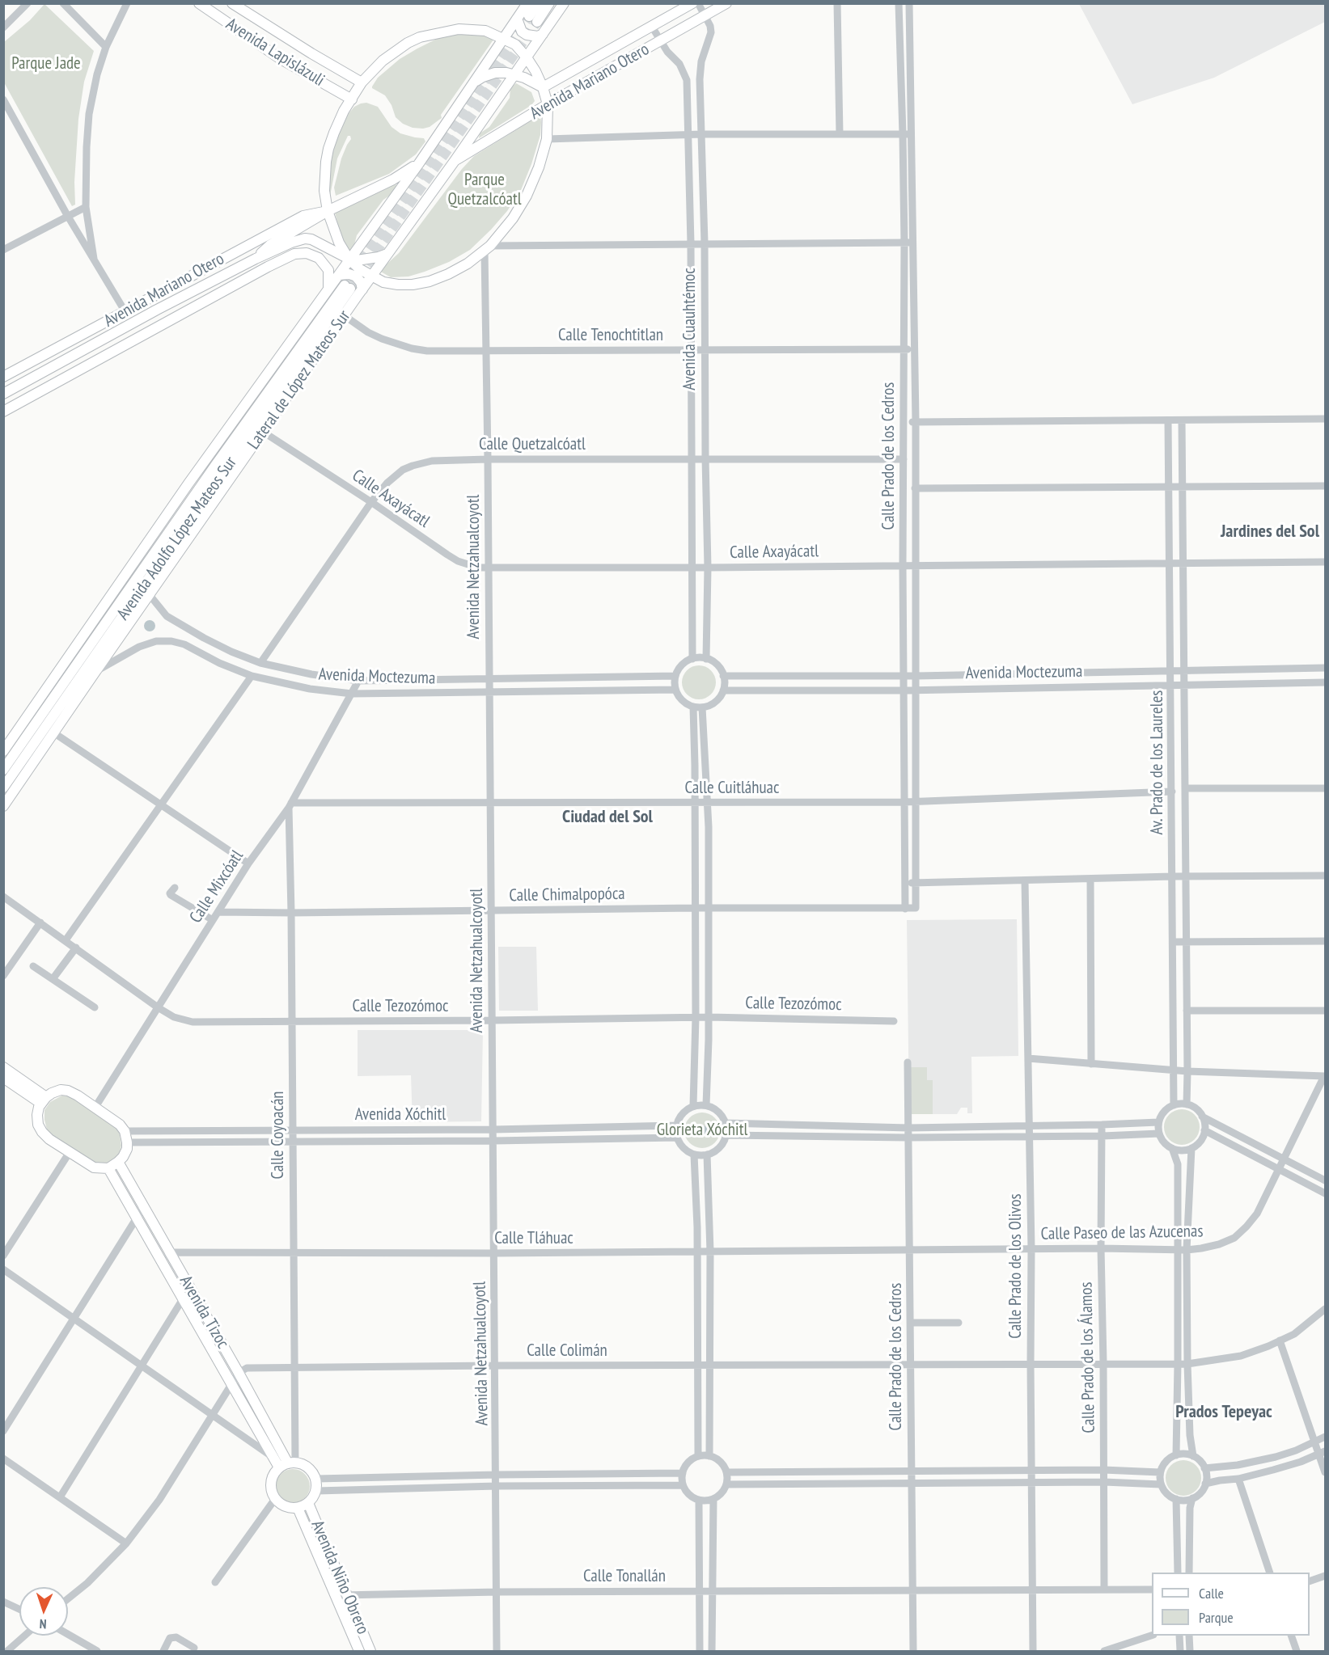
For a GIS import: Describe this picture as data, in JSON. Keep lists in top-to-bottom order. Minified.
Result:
{"streets":{"main road":["Avenida Lapislázuli","Avenida Mariano Otero","Lateral de López Mateos Sur","Avenida Adolfo López Mateos Sur","Avenida Tizoc","Avenida Niño Obrero"],"street":["Avenida Cuauhtémoc","Calle Tenochtitlan","Calle Quetzalcóatl","Calle Prado de los Cedros","Calle Axayácatl","Avenida Netzahualcoyotl","Avenida Moctezuma","Av. Prado de los Laureles","Calle Cuitláhuac","Calle Mixcóatl","Calle Chimalpopóca","Calle Tezozómoc","Avenida Xóchitl","Calle Coyoacán","Calle Paseo de las Azucenas","Calle Tláhuac","Calle Prado de los Olivos","Calle Colimán","Calle Prado de los Álamos","Calle Tonallán"]},"crossings":[["Avenida Mariano Otero","Avenida Cuauhtémoc"],["Avenida Mariano Otero","Lateral de López Mateos Sur"],["Avenida Cuauhtémoc","Calle Tenochtitlan"],["Avenida Cuauhtémoc","Calle Quetzalcóatl"],["Avenida Cuauhtémoc","Calle Axayácatl"],["Avenida Cuauhtémoc","Avenida Moctezuma"],["Calle Tenochtitlan","Lateral de López Mateos Sur"],["Calle Tenochtitlan","Calle Prado de los Cedros"],["Calle Tenochtitlan","Avenida Netzahualcoyotl"],["Lateral de López Mateos Sur","Calle Axayácatl"],["Lateral de López Mateos Sur","Avenida Adolfo López Mateos Sur"],["Lateral de López Mateos Sur","Avenida Moctezuma"],["Calle Quetzalcóatl","Calle Prado de los Cedros"],["Calle Quetzalcóatl","Calle Axayácatl"],["Calle Quetzalcóatl","Avenida Netzahualcoyotl"],["Calle Quetzalcóatl","Avenida Moctezuma"],["Calle Prado de los Cedros","Calle Axayácatl"],["Calle Prado de los Cedros","Avenida Moctezuma"],["Calle Prado de los Cedros","Calle Cuitláhuac"],["Calle Prado de los Cedros","Calle Chimalpopóca"],["Calle Prado de los Cedros","Calle Paseo de las Azucenas"],["Calle Prado de los Cedros","Calle Tláhuac"],["Calle Prado de los Cedros","Calle Colimán"],["Calle Prado de los Cedros","Calle Tonallán"],["Calle Axayácatl","Avenida Netzahualcoyotl"],["Calle Axayácatl","Av. Prado de los Laureles"],["Avenida Adolfo López Mateos Sur","Avenida Moctezuma"],["Avenida Netzahualcoyotl","Avenida Moctezuma"],["Avenida Netzahualcoyotl","Calle Cuitláhuac"],["Avenida Netzahualcoyotl","Calle Chimalpopóca"],["Avenida Netzahualcoyotl","Calle Tezozómoc"],["Avenida Netzahualcoyotl","Avenida Xóchitl"],["Avenida Netzahualcoyotl","Calle Tláhuac"],["Avenida Netzahualcoyotl","Calle Colimán"],["Avenida Netzahualcoyotl","Calle Tonallán"],["Avenida Moctezuma","Av. Prado de los Laureles"],["Avenida Moctezuma","Calle Mixcóatl"],["Av. Prado de los Laureles","Calle Cuitláhuac"],["Calle Cuitláhuac","Calle Mixcóatl"],["Calle Cuitláhuac","Calle Coyoacán"],["Calle Mixcóatl","Calle Chimalpopóca"],["Calle Mixcóatl","Calle Tezozómoc"],["Calle Mixcóatl","Calle Coyoacán"],["Calle Chimalpopóca","Calle Coyoacán"],["Calle Tezozómoc","Calle Coyoacán"],["Avenida Xóchitl","Calle Coyoacán"],["Calle Coyoacán","Calle Tláhuac"],["Calle Coyoacán","Avenida Tizoc"],["Calle Coyoacán","Calle Colimán"],["Calle Coyoacán","Avenida Niño Obrero"],["Calle Paseo de las Azucenas","Calle Tláhuac"],["Calle Paseo de las Azucenas","Calle Prado de los Olivos"],["Calle Paseo de las Azucenas","Calle Prado de los Álamos"],["Calle Tláhuac","Avenida Tizoc"],["Calle Prado de los Olivos","Calle Colimán"],["Calle Prado de los Olivos","Calle Tonallán"],["Avenida Tizoc","Calle Colimán"],["Avenida Tizoc","Avenida Niño Obrero"],["Calle Colimán","Calle Prado de los Álamos"],["Calle Prado de los Álamos","Calle Tonallán"],["Calle Tonallán","Avenida Niño Obrero"]],"districts":["Jardines del Sol","Ciudad del Sol","Prados Tepeyac"],"parks":["Parque Jade","Parque Quetzalcóatl","Glorieta Xóchitl"],"legend":["Calle","Parque"],"north":"bottom"}
